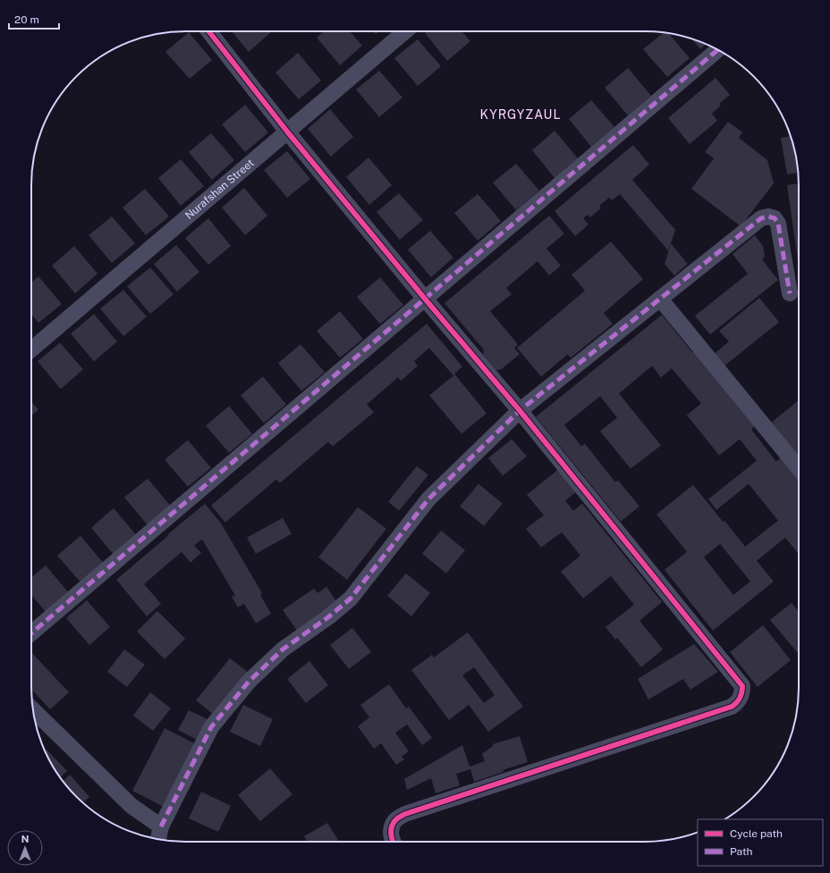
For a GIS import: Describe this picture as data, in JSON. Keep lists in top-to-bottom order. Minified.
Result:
{"streets":{"street":["Nurafshan Street"]},"districts":["KYRGYZAUL"],"legend":["Cycle path","Path"],"scale_bar":"20 m","north":"top"}
